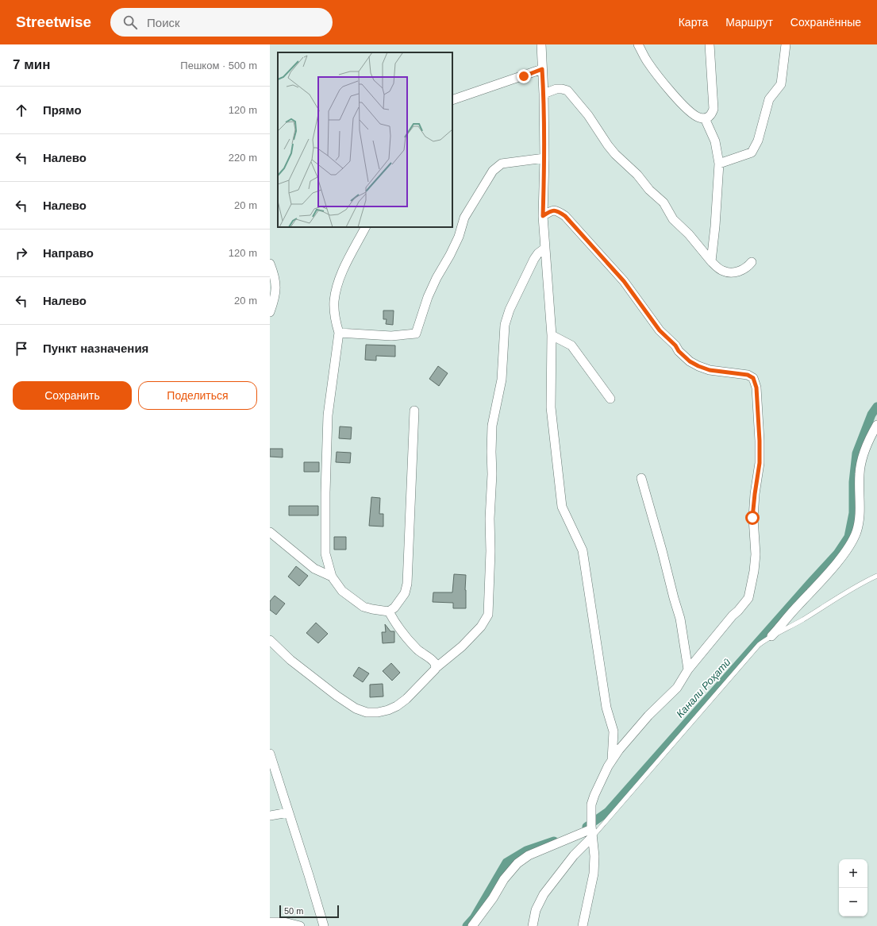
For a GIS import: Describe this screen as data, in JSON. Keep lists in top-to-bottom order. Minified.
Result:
{"water":["Канали Роҳатӣ"],"scale_bar":"50 m","page":{"header":"Streetwise","search":"Поиск","nav":["Карта","Маршрут","Сохранённые"],"heading":["7 мин","Пешком · 500 m"],"list":[["Прямо","120 m"],["Налево","220 m"],["Налево","20 m"],["Направо","120 m"],["Налево","20 m"],"Пункт назначения"],"buttons":["Сохранить","Поделиться"],"map_buttons":["+","−"],"scale":"50 m"}}
